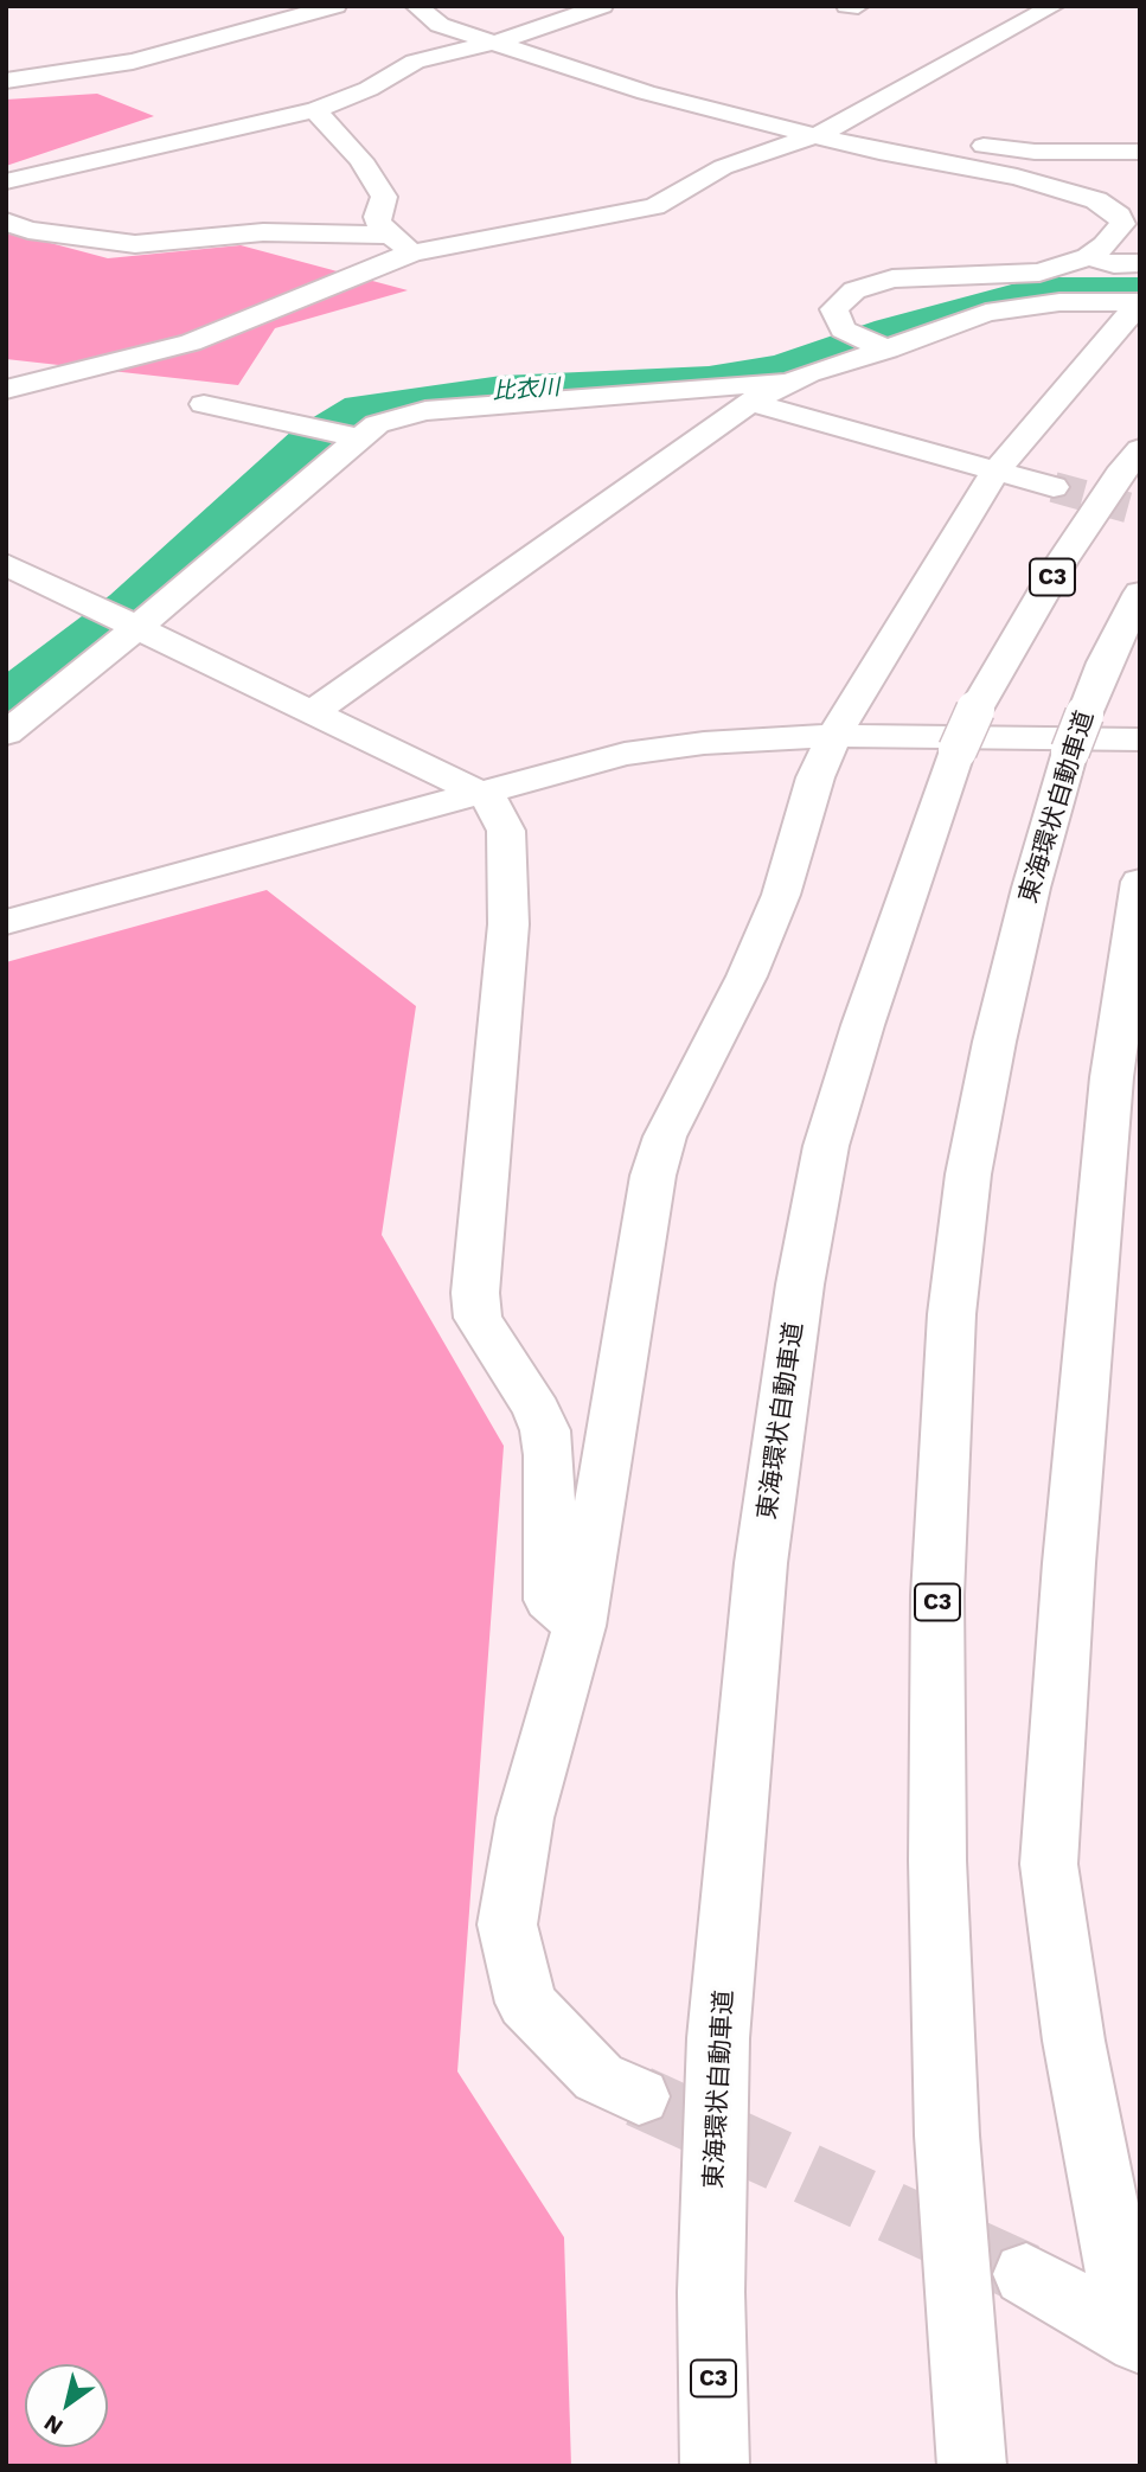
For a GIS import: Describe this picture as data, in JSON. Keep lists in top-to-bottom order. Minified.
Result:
{"streets":{"main road":["C3","東海環状自動車道"]},"water":["比衣川"],"north":"bottom left"}
